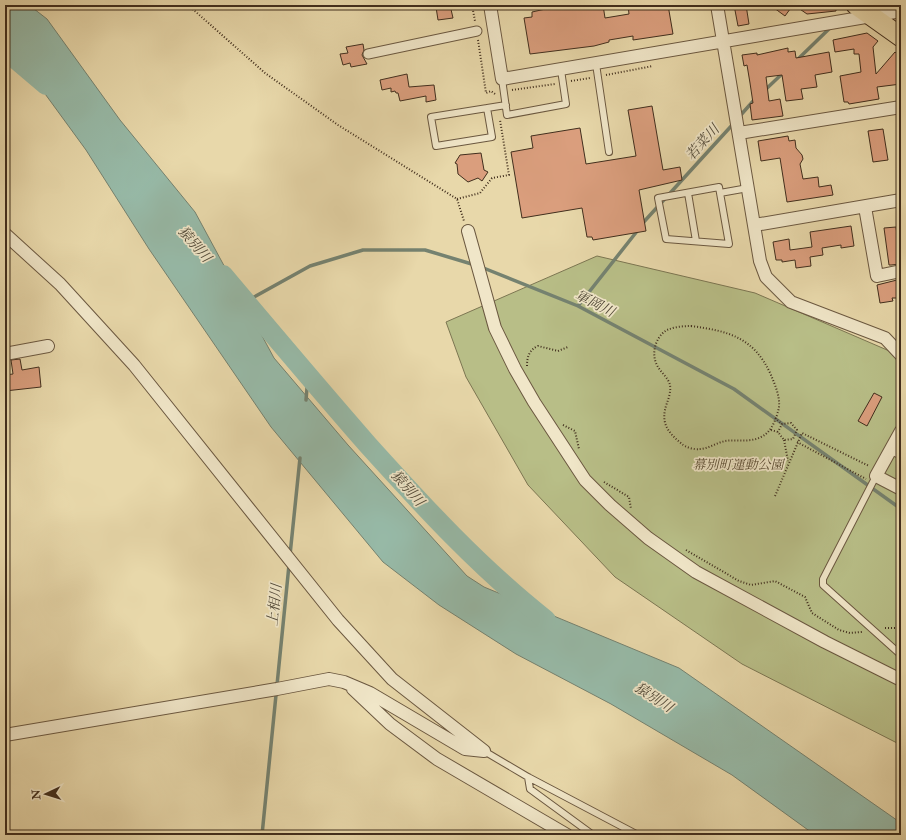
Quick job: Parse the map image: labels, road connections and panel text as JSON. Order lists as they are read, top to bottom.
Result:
{
  "water": [
    "若菜川",
    "猿別川",
    "軍岡川",
    "上相川"
  ],
  "parks": ["幕別町運動公園"],
  "north": "left"
}
